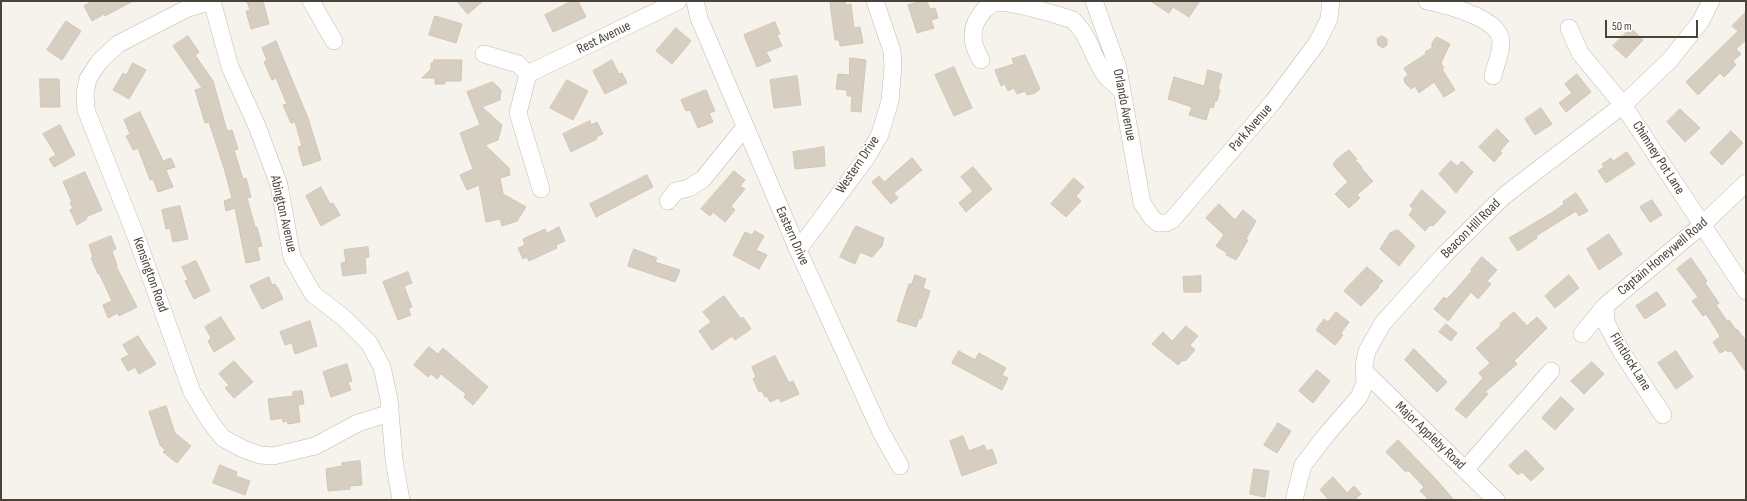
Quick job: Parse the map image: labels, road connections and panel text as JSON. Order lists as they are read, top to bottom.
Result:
{
  "streets": {
    "street": [
      "Rest Avenue",
      "Orlando Avenue",
      "Park Avenue",
      "Chimney Pot Lane",
      "Western Drive",
      "Abington Avenue",
      "Beacon Hill Road",
      "Eastern Drive",
      "Captain Honeywell Road",
      "Kensington Road",
      "Flintlock Lane",
      "Major Appleby Road"
    ]
  },
  "crossings": [
    ["Orlando Avenue", "Park Avenue"],
    ["Chimney Pot Lane", "Beacon Hill Road"],
    ["Chimney Pot Lane", "Captain Honeywell Road"],
    ["Western Drive", "Eastern Drive"],
    ["Abington Avenue", "Kensington Road"],
    ["Beacon Hill Road", "Major Appleby Road"],
    ["Captain Honeywell Road", "Flintlock Lane"]
  ],
  "scale_bar": "50 m"
}
